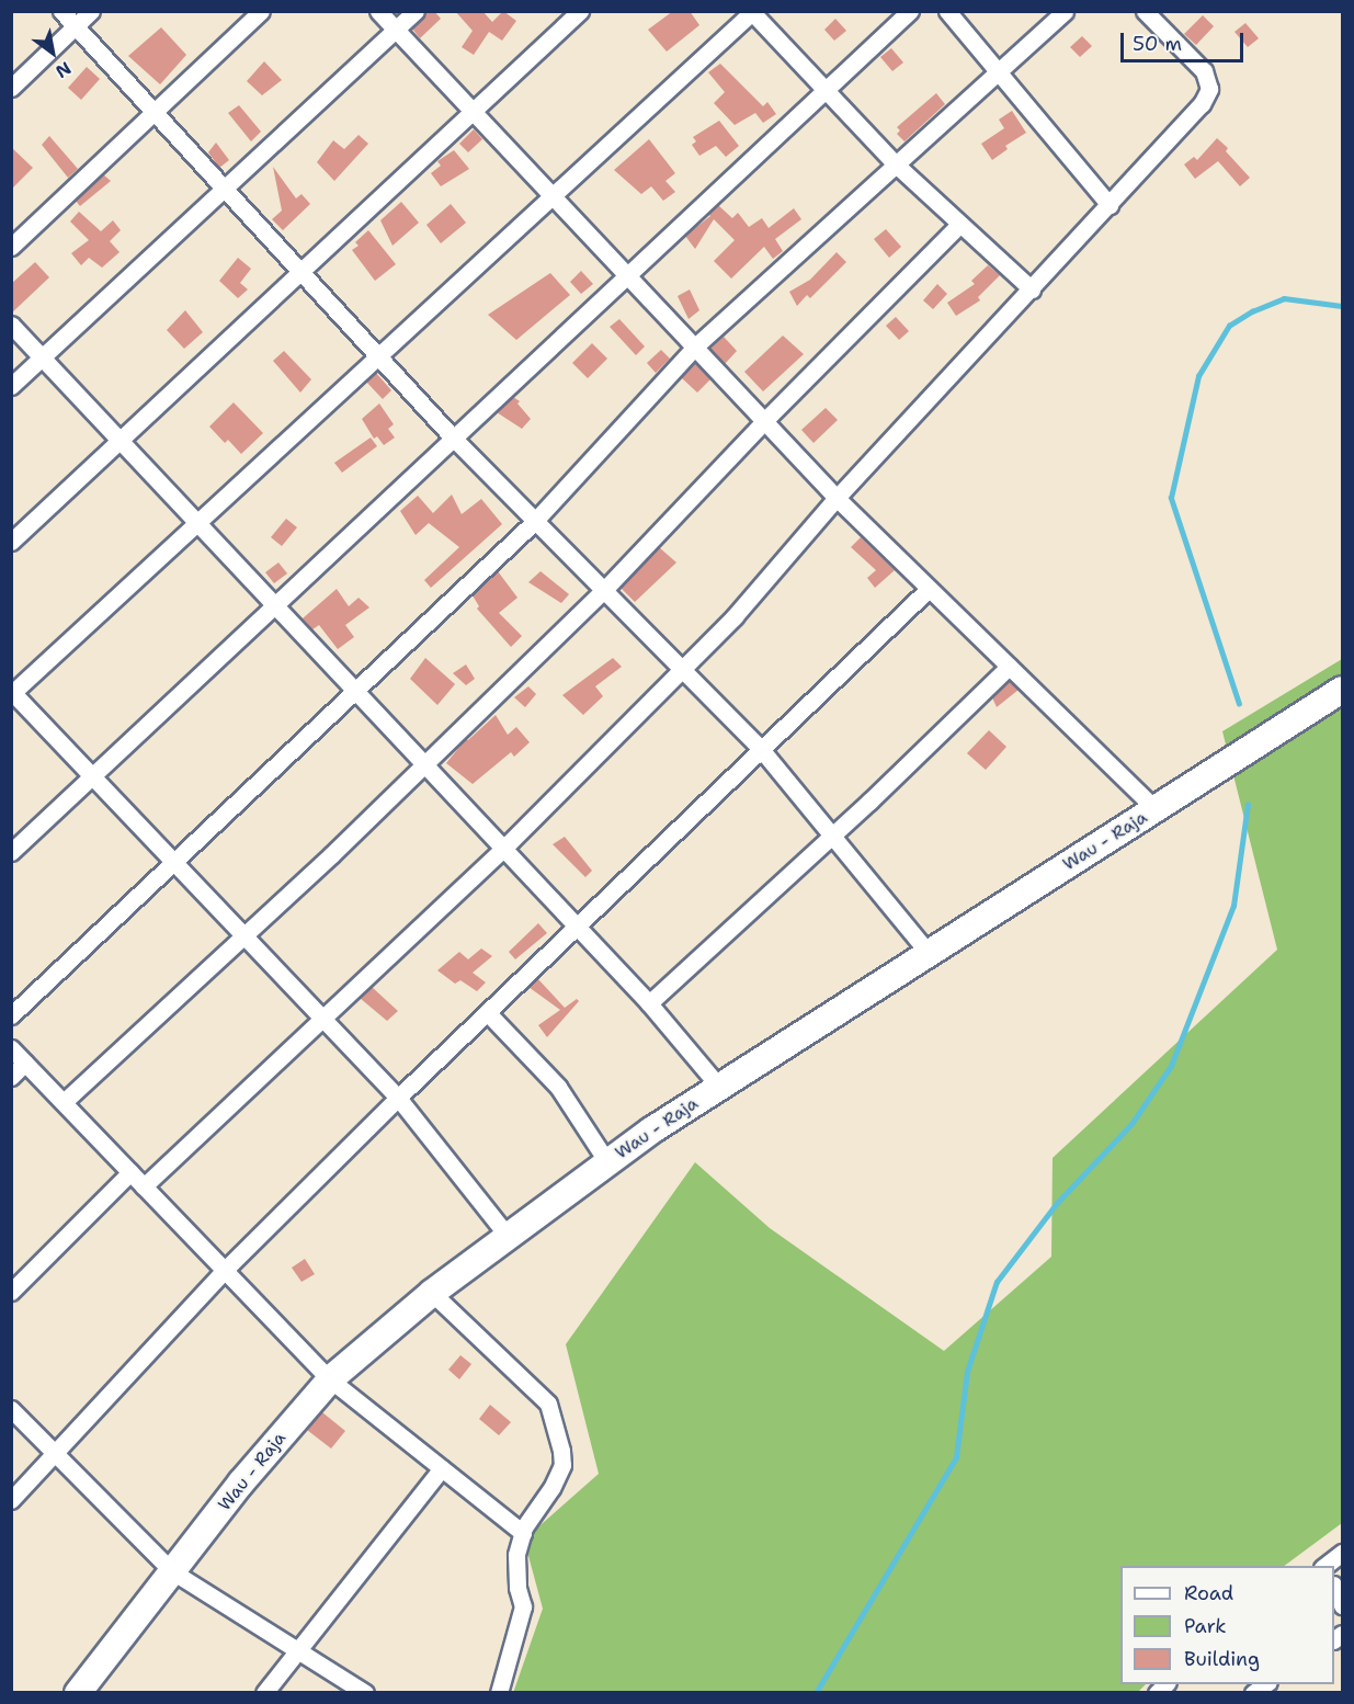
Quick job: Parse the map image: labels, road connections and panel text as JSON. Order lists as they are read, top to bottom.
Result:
{
  "streets": {
    "main road": ["Wau - Raja"]
  },
  "legend": ["Road", "Park", "Building"],
  "scale_bar": "50 m",
  "north": "bottom right"
}
